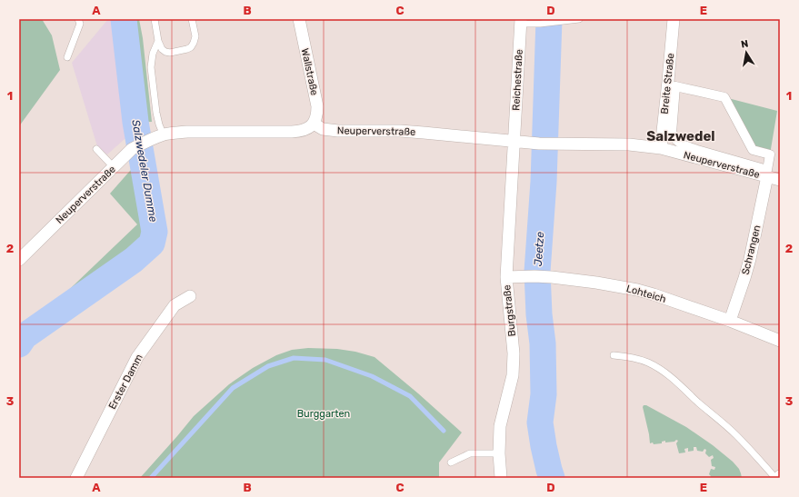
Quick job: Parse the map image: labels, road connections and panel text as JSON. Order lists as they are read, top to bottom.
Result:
{
  "streets": {
    "street": [
      "Wallstraße",
      "Reichestraße",
      "Breite Straße",
      "Neuperverstraße",
      "Schrangen",
      "Lohteich",
      "Burgstraße",
      "Erster Damm"
    ]
  },
  "crossings": [
    ["Wallstraße", "Neuperverstraße"],
    ["Reichestraße", "Neuperverstraße"],
    ["Reichestraße", "Burgstraße"],
    ["Breite Straße", "Neuperverstraße"],
    ["Neuperverstraße", "Schrangen"],
    ["Neuperverstraße", "Burgstraße"],
    ["Schrangen", "Lohteich"],
    ["Lohteich", "Burgstraße"]
  ],
  "districts": ["Salzwedel"],
  "water": ["Salzwedeler Dumme", "Jeetze"],
  "parks": ["Burggarten"],
  "north": "top",
  "grid": {
    "columns": [
      "A",
      "B",
      "C",
      "D",
      "E"
    ],
    "rows": ["1", "2", "3"]
  }
}
